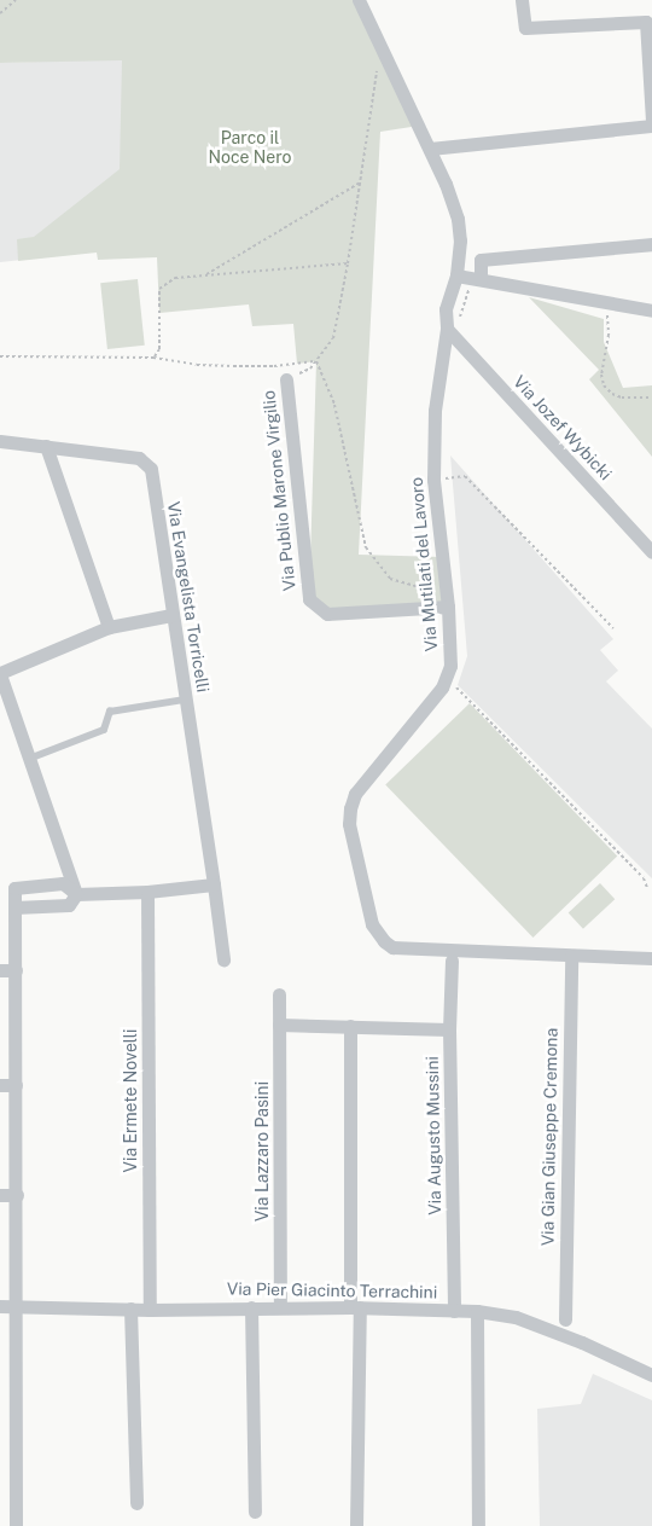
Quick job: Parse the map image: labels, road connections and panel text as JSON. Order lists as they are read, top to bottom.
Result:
{
  "streets": {
    "street": [
      "Via Jozef Wybicki",
      "Via Publio Marone Virgilio",
      "Via Mutilati del Lavoro",
      "Via Evangelista Torricelli",
      "Via Ermete Novelli",
      "Via Augusto Mussini",
      "Via Gian Giuseppe Cremona",
      "Via Lazzaro Pasini",
      "Via Pier Giacinto Terrachini"
    ]
  },
  "crossings": [
    ["Via Jozef Wybicki", "Via Mutilati del Lavoro"],
    ["Via Publio Marone Virgilio", "Via Mutilati del Lavoro"],
    ["Via Ermete Novelli", "Via Pier Giacinto Terrachini"],
    ["Via Augusto Mussini", "Via Pier Giacinto Terrachini"],
    ["Via Lazzaro Pasini", "Via Pier Giacinto Terrachini"]
  ],
  "parks": ["Parco il Noce Nero"]
}
